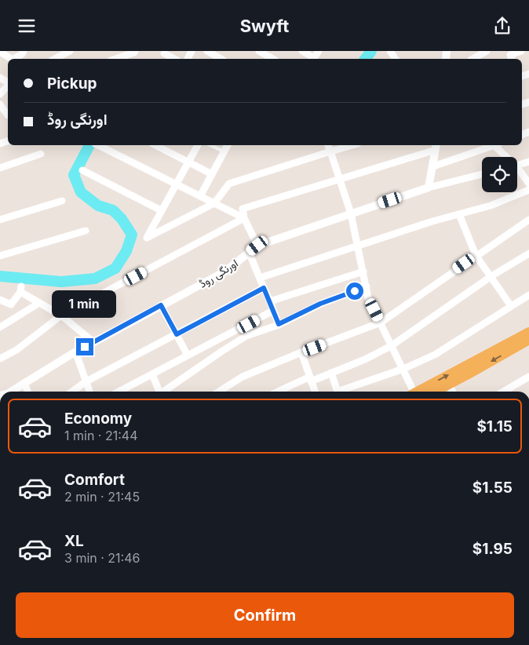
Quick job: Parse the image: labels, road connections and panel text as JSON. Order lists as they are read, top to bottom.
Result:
{
  "streets": {
    "street": ["اورنگی روڈ"]
  },
  "page": {
    "header": "Swyft",
    "banner": ["Pickup", "اورنگی روڈ"],
    "bubble": "1 min",
    "list": [
      {
        "name": "Economy",
        "note": "1 min · 21:44",
        "value": "$1.15"
      },
      {
        "name": "Comfort",
        "note": "2 min · 21:45",
        "value": "$1.55"
      },
      {
        "name": "XL",
        "note": "3 min · 21:46",
        "value": "$1.95"
      }
    ],
    "buttons": "Confirm"
  }
}
